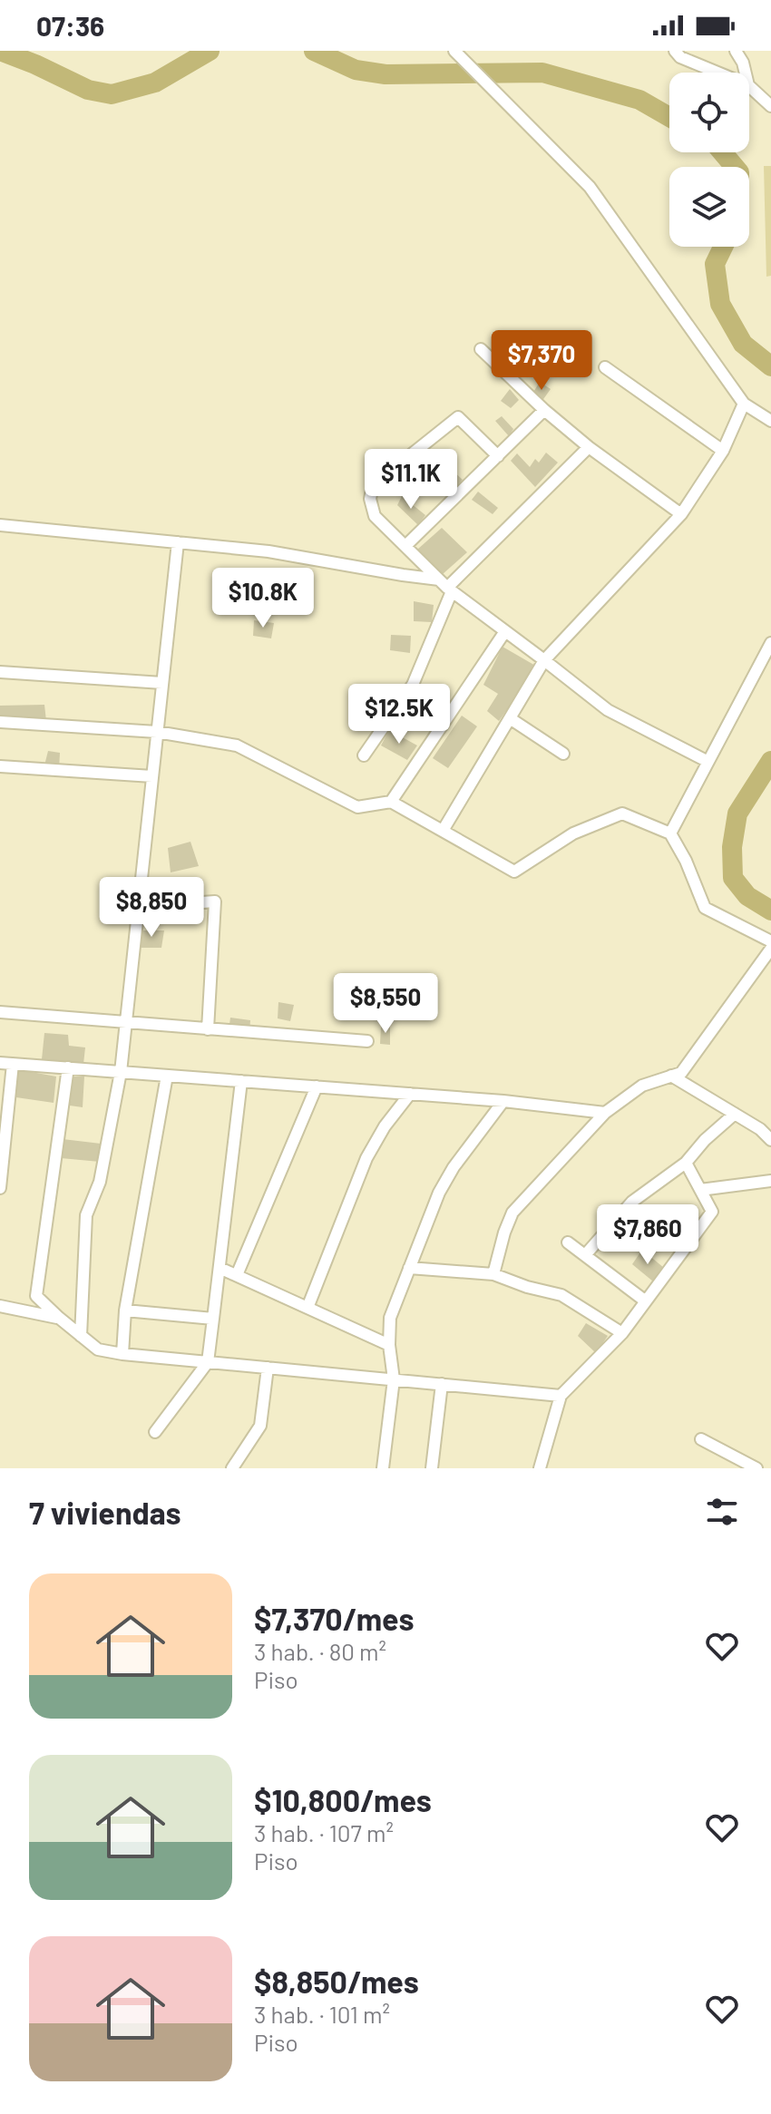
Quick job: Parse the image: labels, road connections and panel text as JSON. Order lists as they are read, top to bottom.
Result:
{
  "page": {
    "status": "07:36",
    "price": [
      "$7,370",
      "$11.1K",
      "$10.8K",
      "$12.5K",
      "$8,850",
      "$8,550",
      "$7,860"
    ],
    "heading": "7 viviendas",
    "list": [
      {
        "name": "$7,370/mes",
        "note": "3 hab. · 80 m² · Piso"
      },
      {
        "name": "$10,800/mes",
        "note": "3 hab. · 107 m² · Piso"
      },
      {
        "name": "$8,850/mes",
        "note": "3 hab. · 101 m² · Piso"
      }
    ]
  }
}
